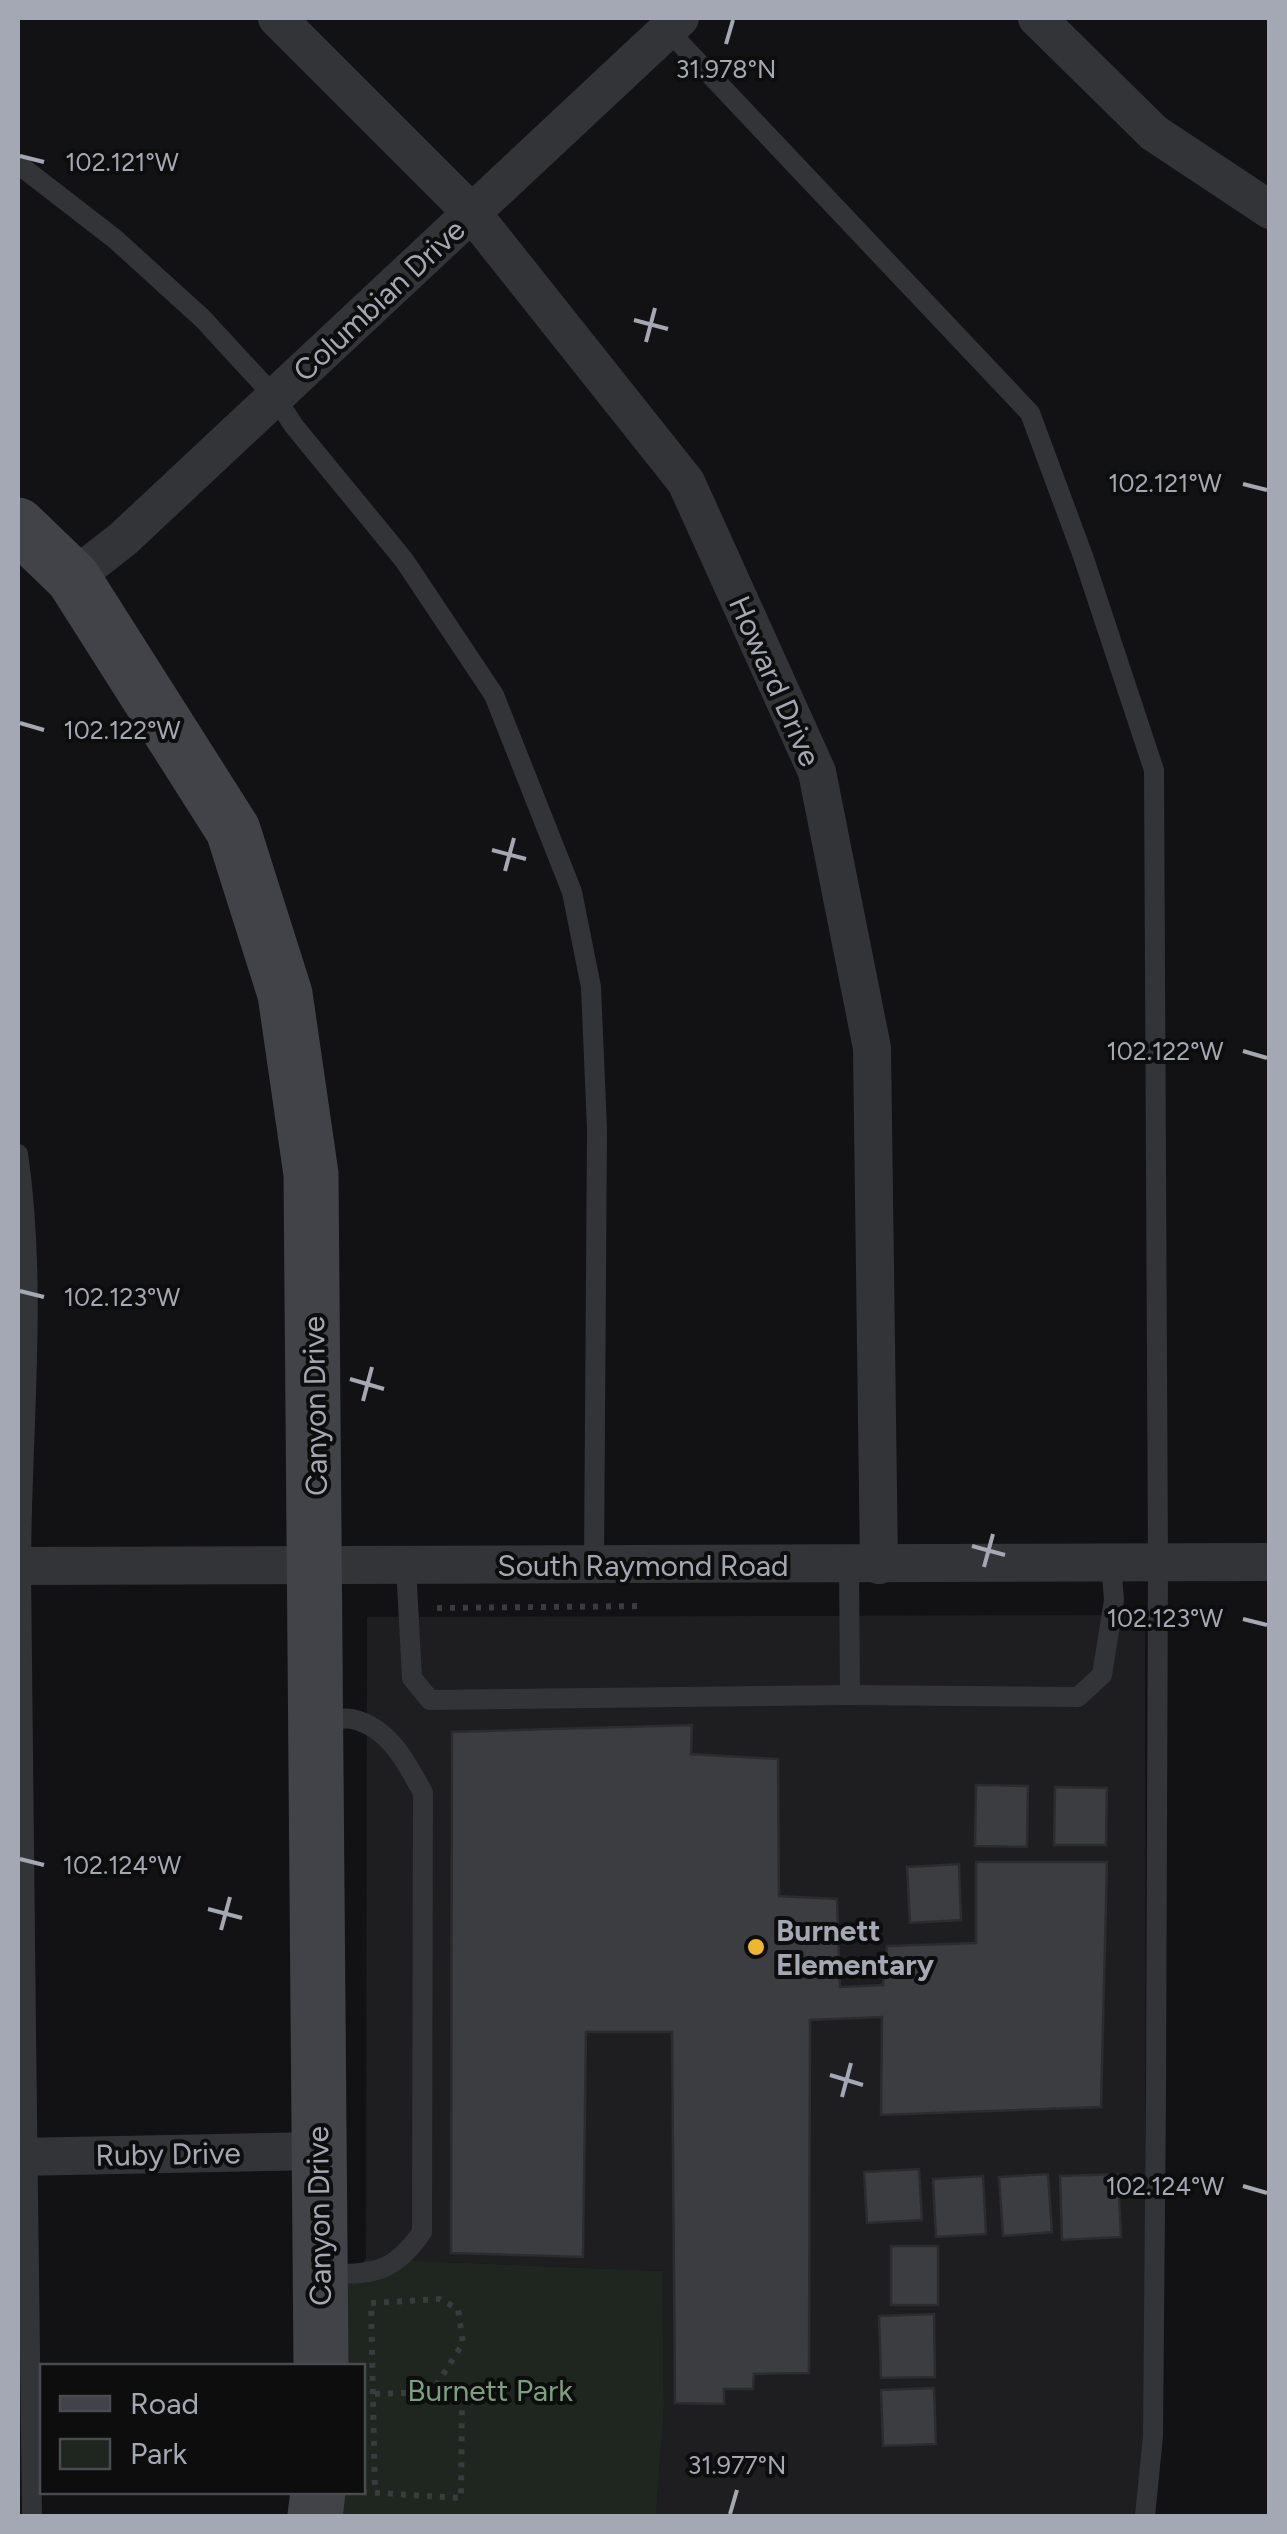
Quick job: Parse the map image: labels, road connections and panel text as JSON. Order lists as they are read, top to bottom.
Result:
{
  "streets": {
    "street": [
      "Columbian Drive",
      "Howard Drive",
      "Canyon Drive",
      "South Raymond Road",
      "Ruby Drive"
    ]
  },
  "crossings": [
    ["Columbian Drive", "Howard Drive"],
    ["Columbian Drive", "Canyon Drive"],
    ["Howard Drive", "South Raymond Road"],
    ["Canyon Drive", "South Raymond Road"],
    ["Canyon Drive", "Ruby Drive"]
  ],
  "parks": ["Burnett Park"],
  "places": ["Burnett Elementary"],
  "legend": ["Road", "Park"],
  "coordinates": [
    "31.978°N",
    "102.121°W",
    "102.122°W",
    "102.123°W",
    "102.124°W",
    "31.977°N"
  ]
}
